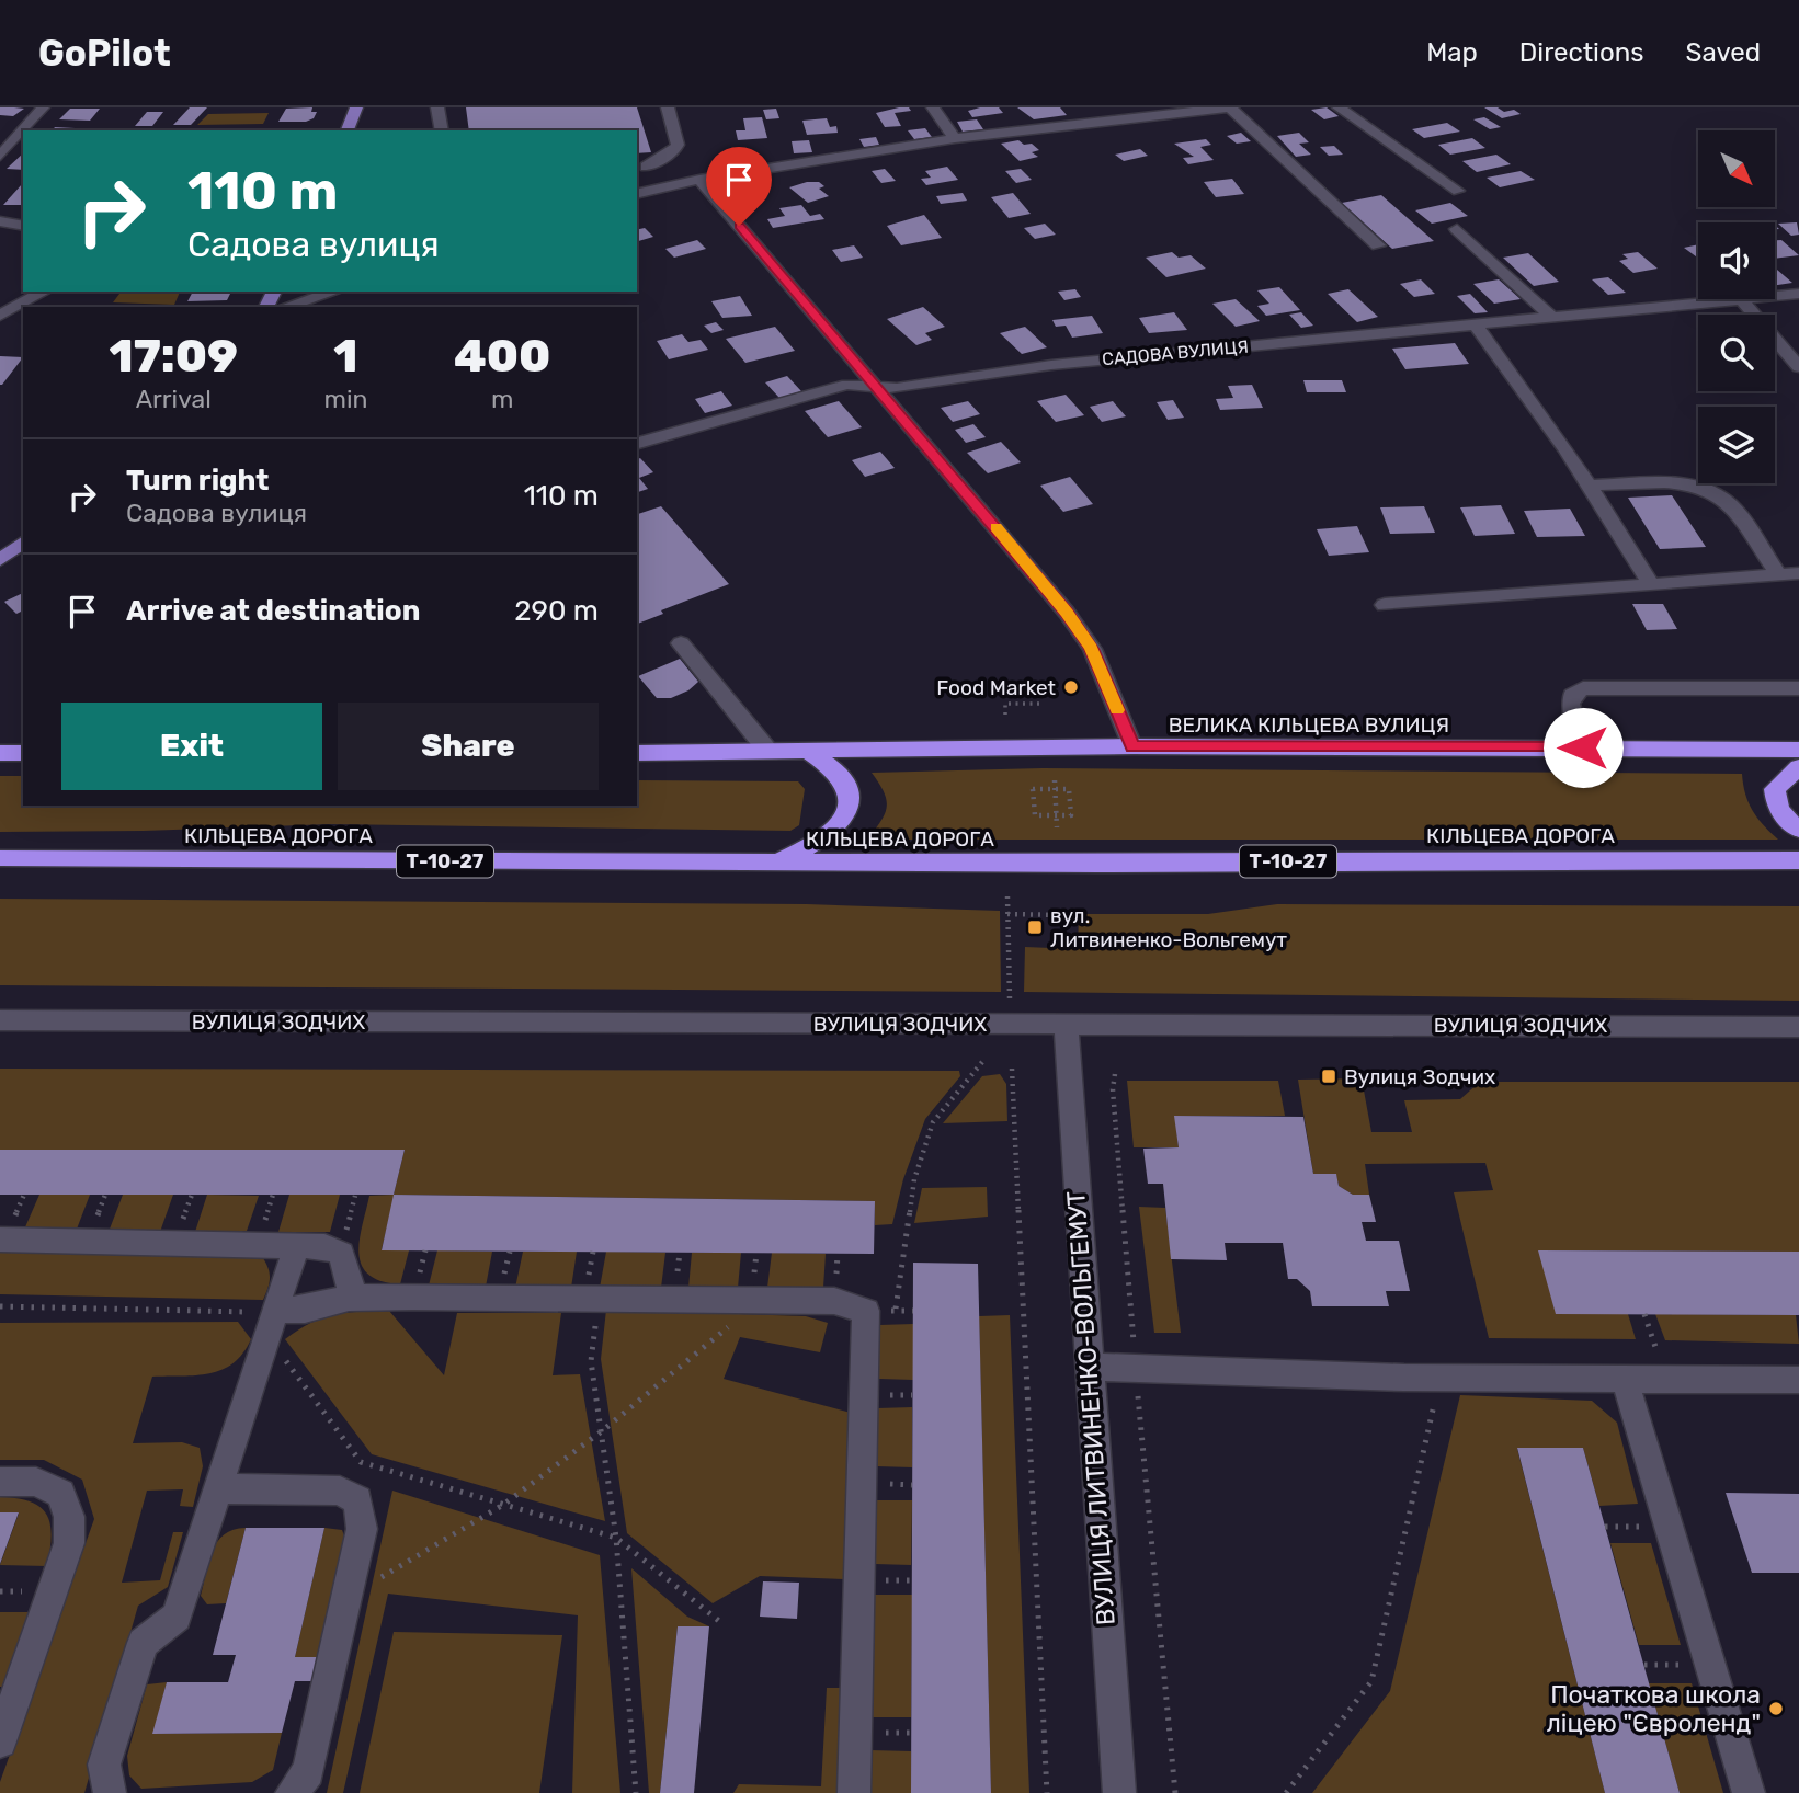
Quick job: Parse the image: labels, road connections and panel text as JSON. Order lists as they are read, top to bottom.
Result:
{
  "streets": {
    "highway": ["ВЕЛИКА КІЛЬЦЕВА ВУЛИЦЯ", "КІЛЬЦЕВА ДОРОГА", "Т-10-27"],
    "street": ["САДОВА ВУЛИЦЯ", "ВУЛИЦЯ ЗОДЧИХ", "ВУЛИЦЯ ЛИТВИНЕНКО-ВОЛЬГЕМУТ"]
  },
  "crossings": [
    ["ВУЛИЦЯ ЗОДЧИХ", "ВУЛИЦЯ ЛИТВИНЕНКО-ВОЛЬГЕМУТ"]
  ],
  "places": {
    "other": ["Food Market", "Початкова школа ліцею \"Євроленд\""],
    "transit": ["вул. Литвиненко-Вольгемут", "Вулиця Зодчих"]
  },
  "north": "bottom right",
  "page": {
    "header": "GoPilot",
    "nav": ["Map", "Directions", "Saved"],
    "turn": ["110 m", "Садова вулиця"],
    "eta": [
      "17:09",
      "Arrival",
      "1",
      "min",
      "400",
      "m"
    ],
    "list": [
      {
        "name": "Turn right",
        "note": "Садова вулиця",
        "value": "110 m"
      },
      {
        "name": "Arrive at destination",
        "value": "290 m"
      }
    ],
    "buttons": ["Exit", "Share"]
  }
}
